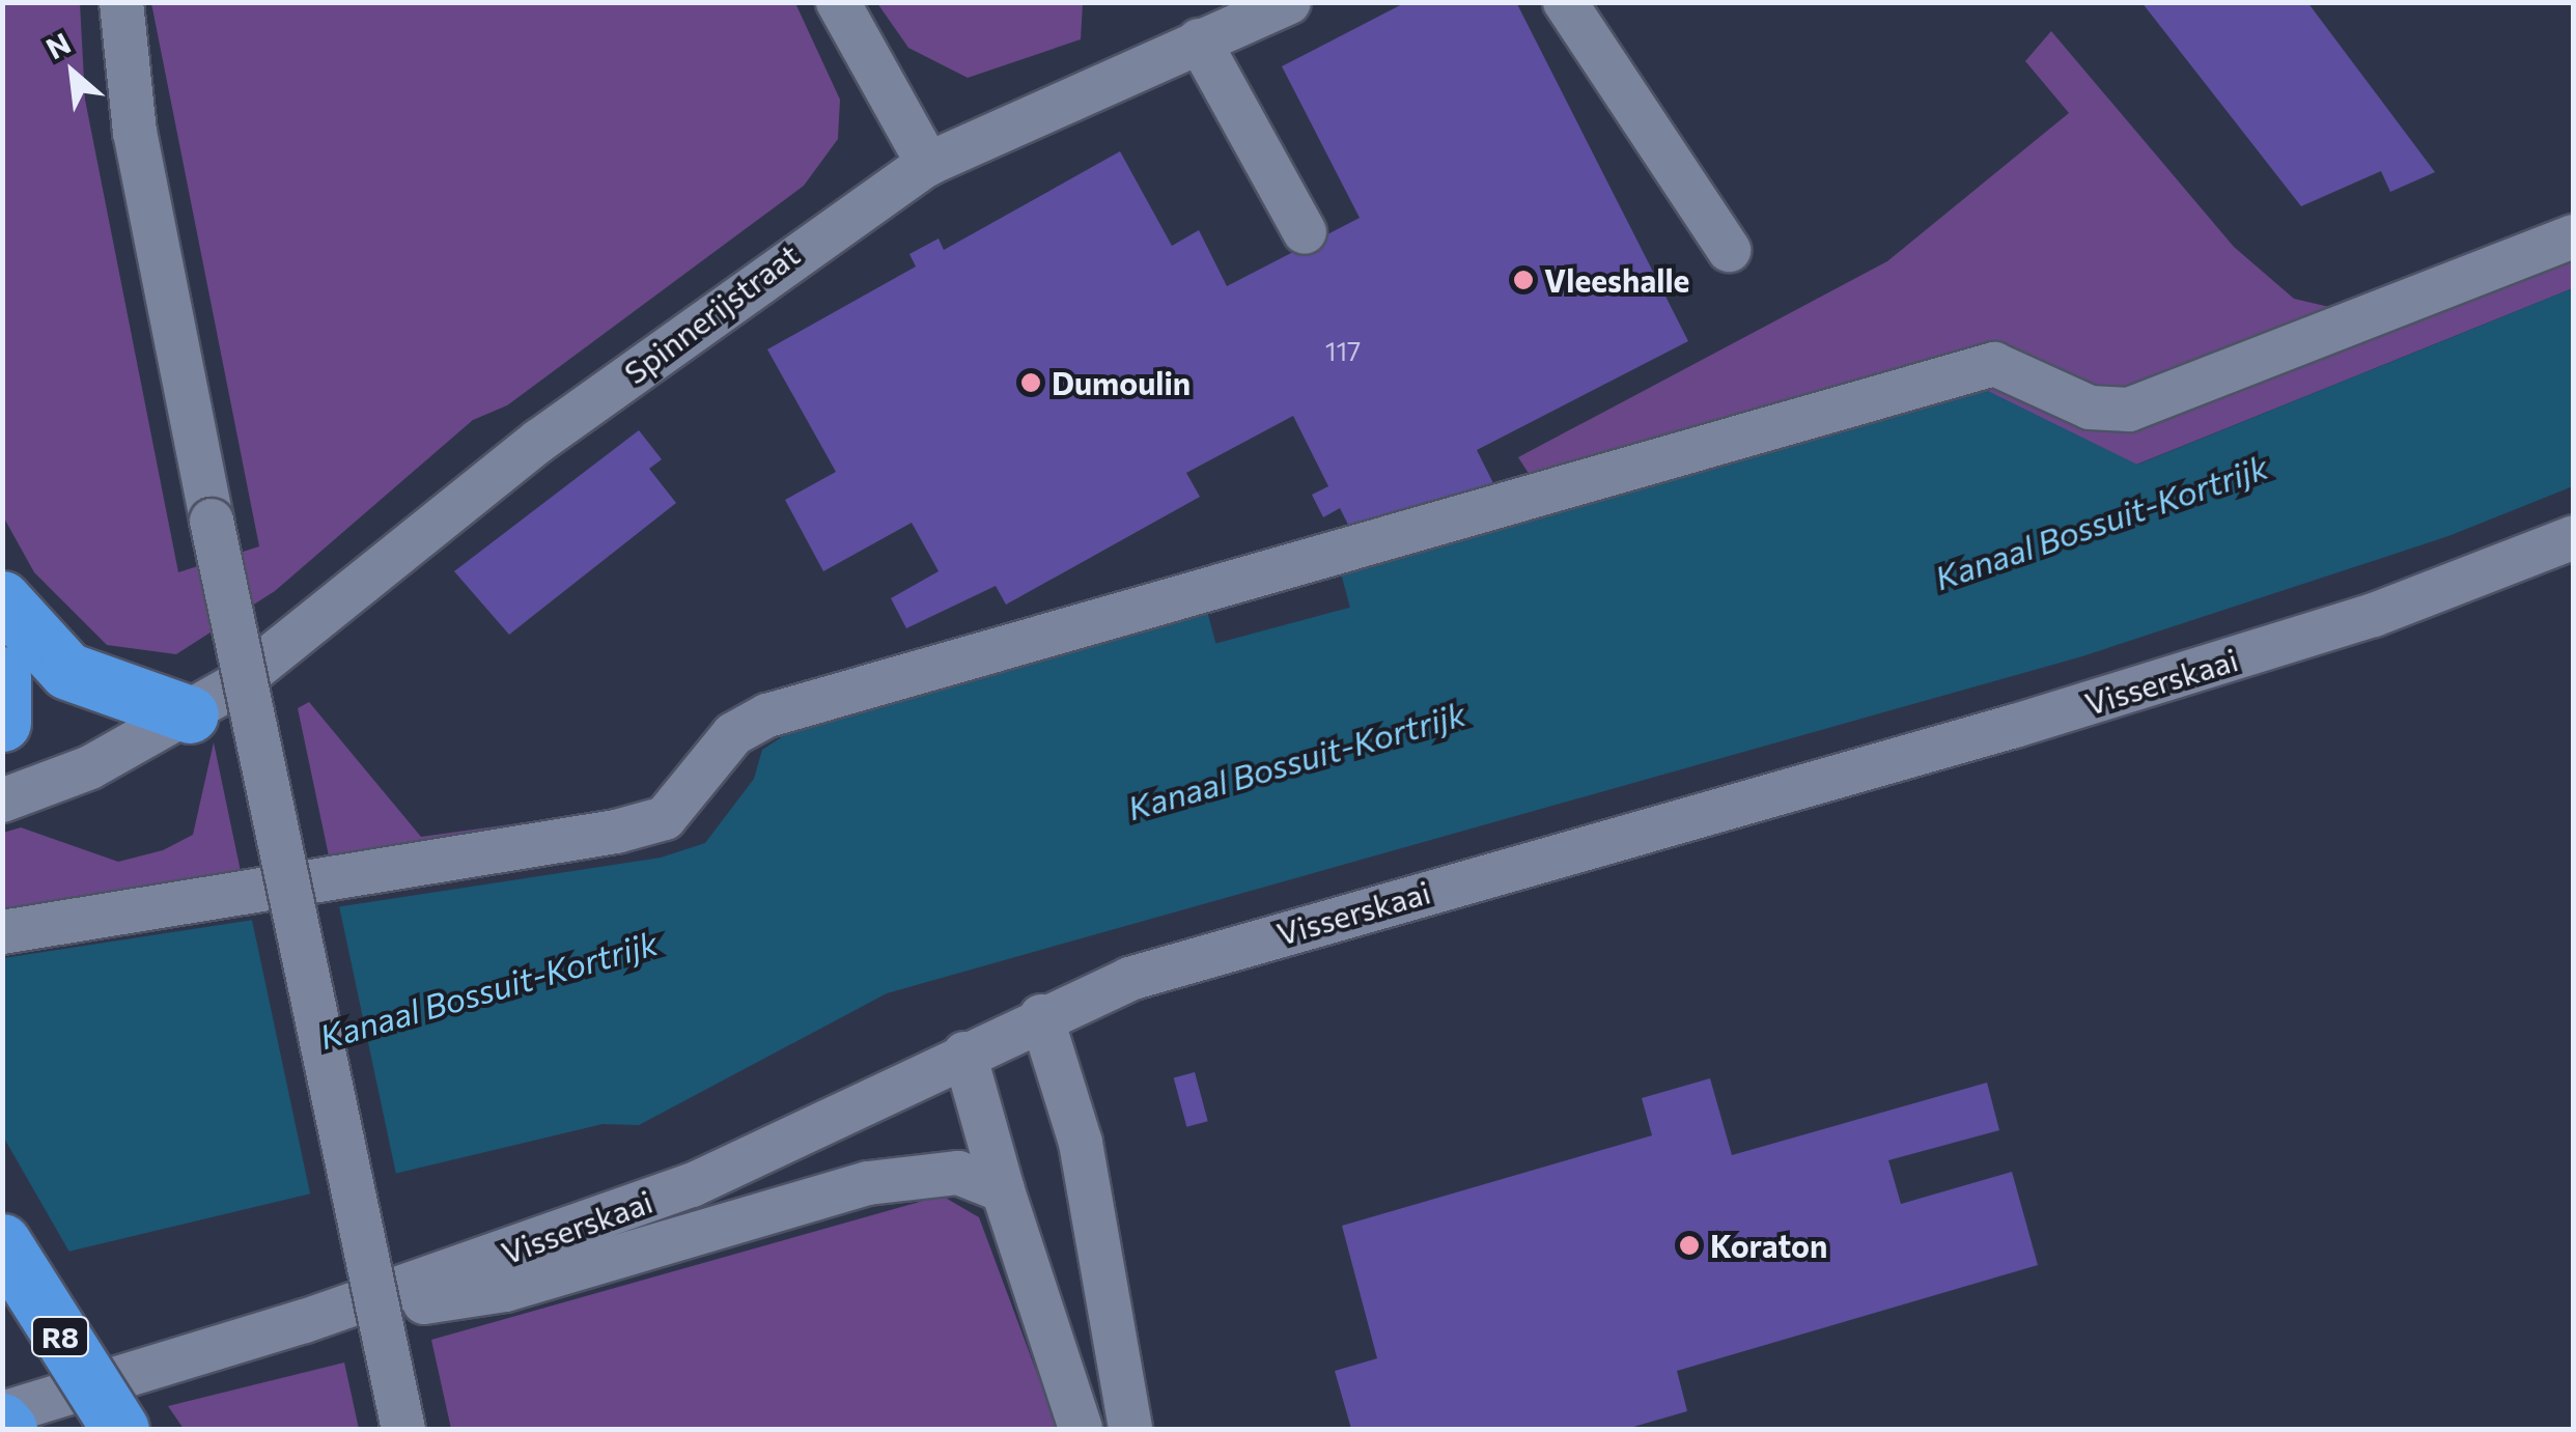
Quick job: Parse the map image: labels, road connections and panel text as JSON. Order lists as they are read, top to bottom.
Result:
{
  "streets": {
    "highway": ["R8"],
    "street": ["Spinnerijstraat", "Visserskaai"]
  },
  "water": ["Kanaal Bossuit-Kortrijk"],
  "places": ["Vleeshalle", "Dumoulin", "Koraton"],
  "house_numbers": ["117"],
  "north": "top left"
}
